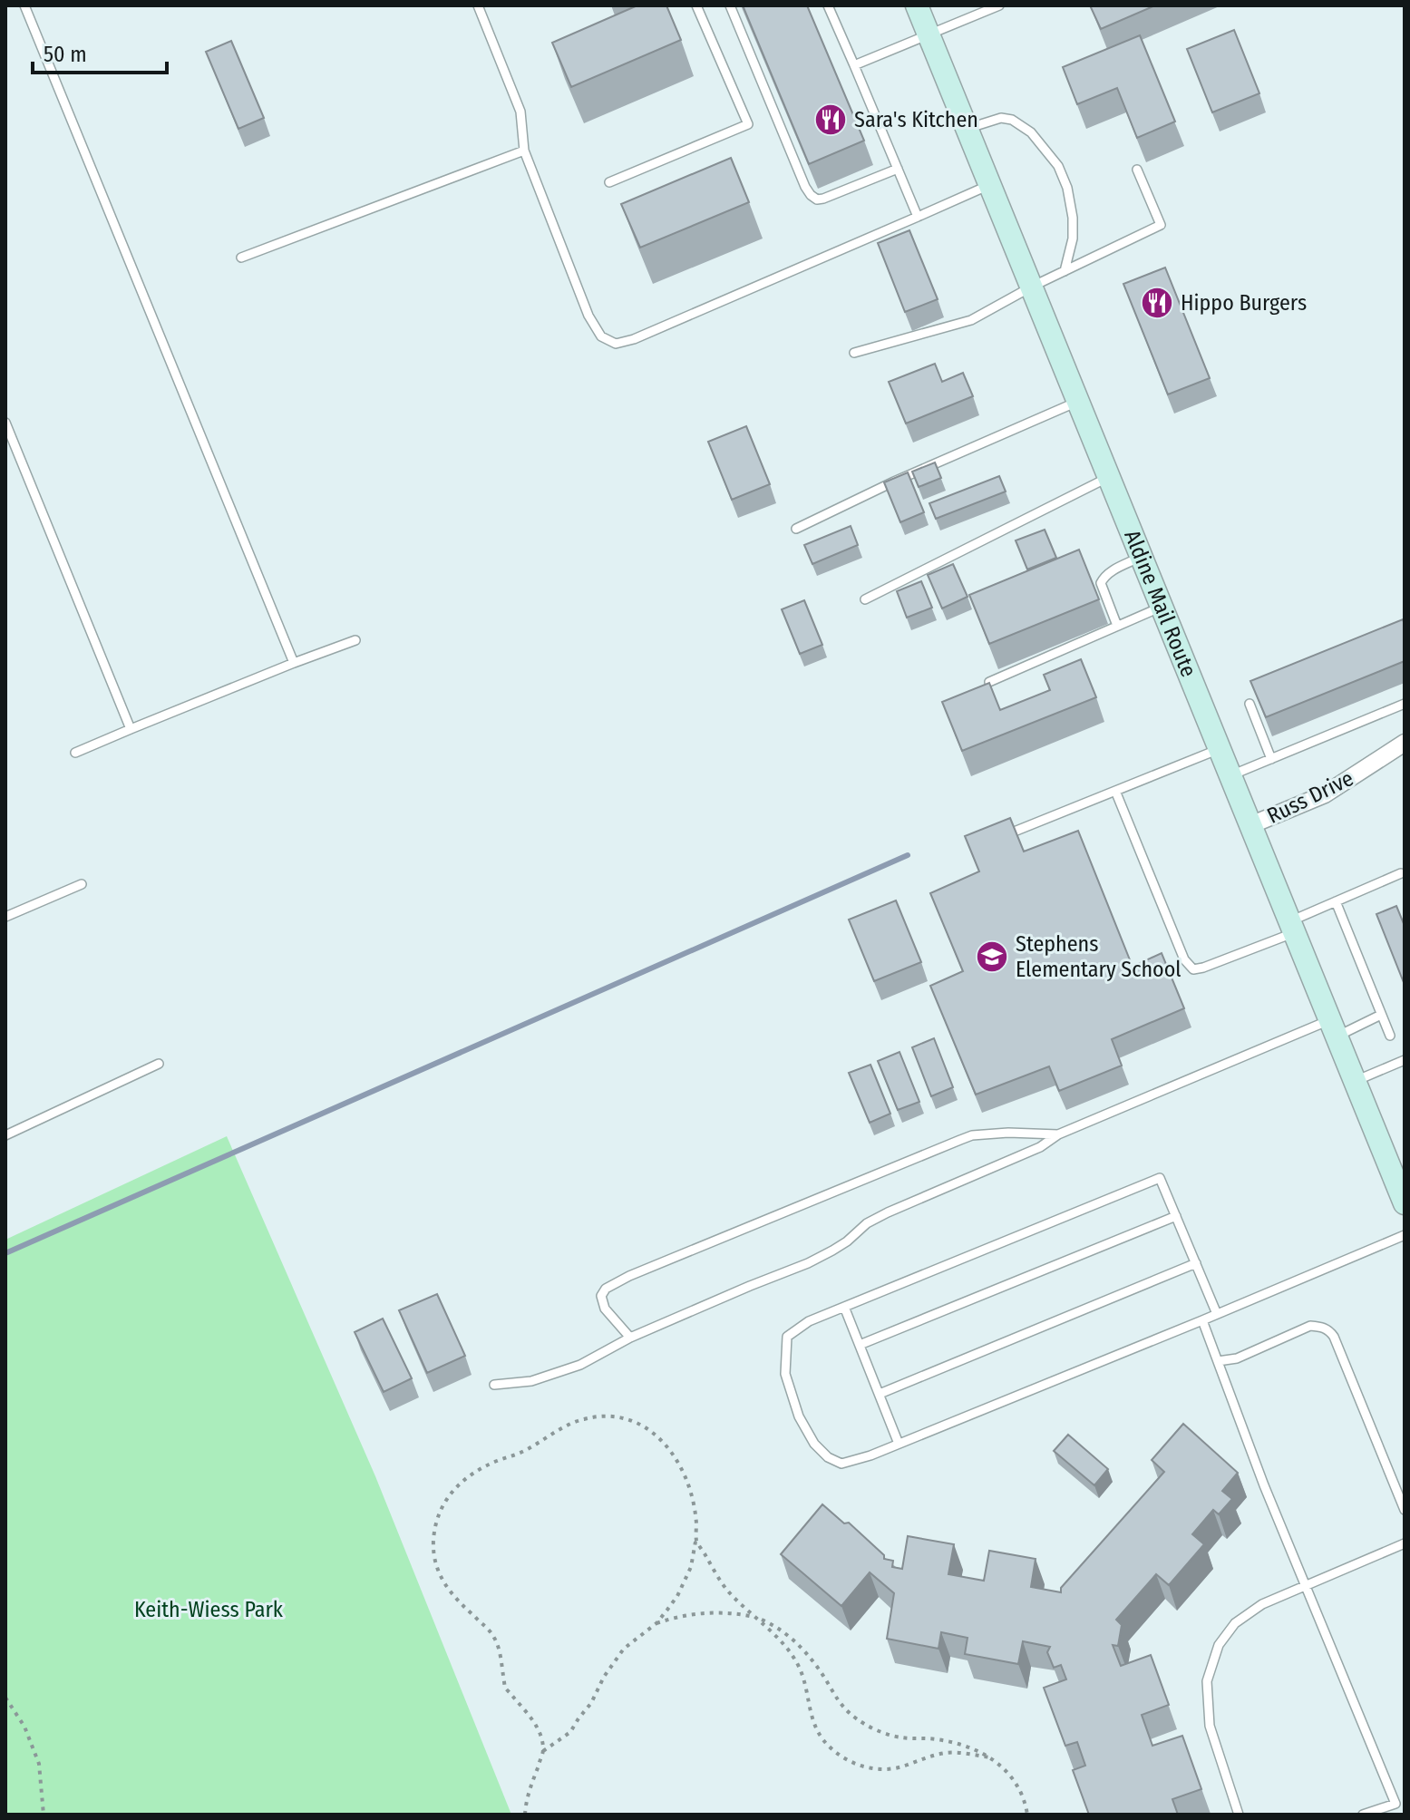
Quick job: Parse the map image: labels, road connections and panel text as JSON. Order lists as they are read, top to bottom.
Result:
{
  "streets": {
    "main road": ["Aldine Mail Route"],
    "street": ["Russ Drive"]
  },
  "crossings": [
    ["Aldine Mail Route", "Russ Drive"]
  ],
  "parks": ["Keith-Wiess Park"],
  "places": {
    "restaurant": ["Sara's Kitchen", "Hippo Burgers"],
    "school or university": ["Stephens Elementary School"]
  },
  "scale_bar": "50 m"
}
